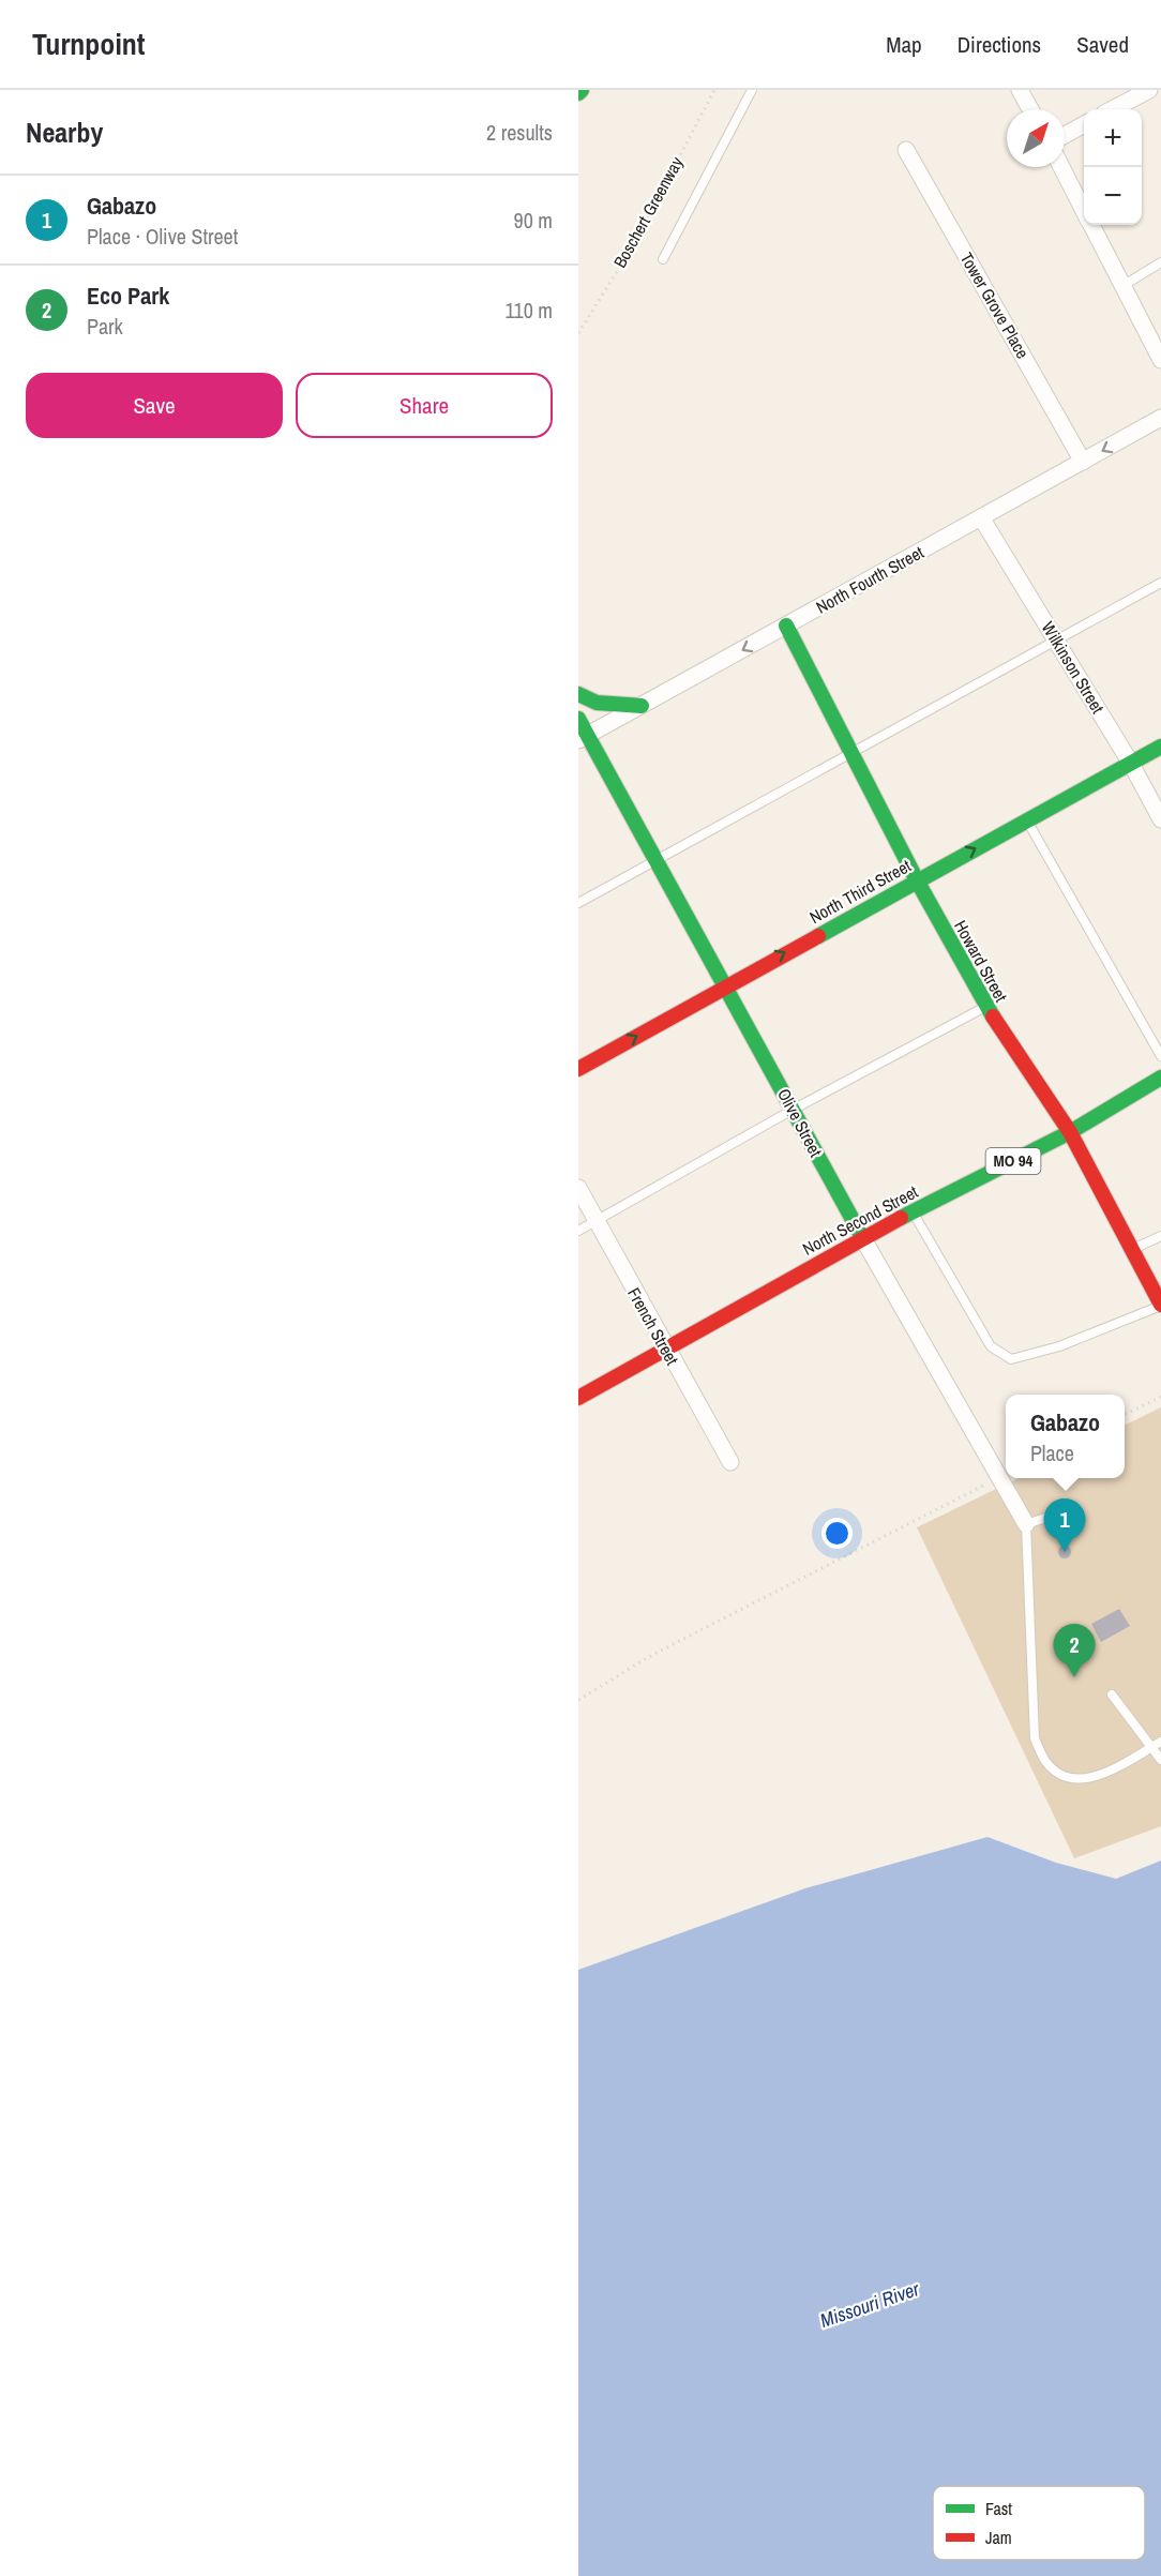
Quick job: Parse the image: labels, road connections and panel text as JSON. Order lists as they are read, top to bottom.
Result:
{
  "streets": {
    "street": [
      "Tower Grove Place",
      "North Fourth Street",
      "Wilkinson Street",
      "North Third Street",
      "Howard Street",
      "Olive Street",
      "MO 94",
      "North Second Street",
      "French Street"
    ],
    "path": ["Boschert Greenway"]
  },
  "crossings": [
    ["Tower Grove Place", "North Fourth Street"],
    ["North Fourth Street", "Wilkinson Street"],
    ["North Fourth Street", "Howard Street"],
    ["North Fourth Street", "Olive Street"],
    ["Wilkinson Street", "North Third Street"],
    ["North Third Street", "Howard Street"],
    ["North Third Street", "Olive Street"],
    ["Howard Street", "North Second Street"],
    ["Olive Street", "North Second Street"],
    ["North Second Street", "French Street"]
  ],
  "one_way": ["North Fourth Street", "North Third Street"],
  "water": ["Missouri River"],
  "legend": ["Fast", "Jam"],
  "north": "top right",
  "page": {
    "header": "Turnpoint",
    "nav": ["Map", "Directions", "Saved"],
    "heading": ["Nearby", "2 results"],
    "map_buttons": ["+", "−"],
    "list": [
      {
        "mark": "1",
        "name": "Gabazo",
        "note": "Place · Olive Street",
        "value": "90 m"
      },
      {
        "mark": "2",
        "name": "Eco Park",
        "note": "Park",
        "value": "110 m"
      }
    ],
    "buttons": ["Save", "Share"],
    "popup": ["Gabazo", "Place"],
    "pins": ["1", "2"]
  }
}
